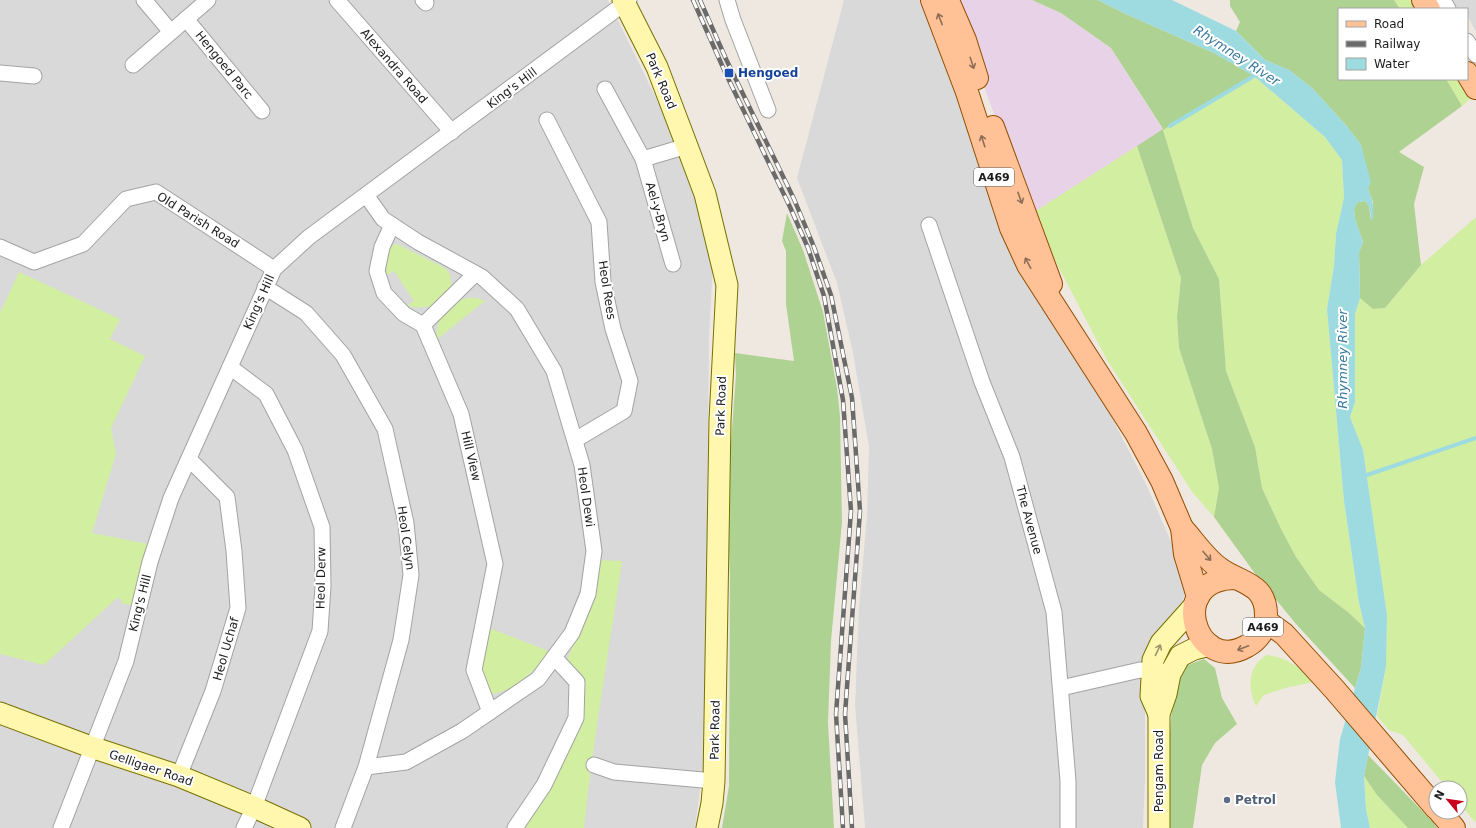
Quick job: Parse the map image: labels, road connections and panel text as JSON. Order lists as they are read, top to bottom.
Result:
{
  "streets": {
    "main road": ["A469"],
    "street": [
      "Hengoed Parc",
      "Alexandra Road",
      "Park Road",
      "King's Hill",
      "Ael-y-Bryn",
      "Old Parish Road",
      "Heol Rees",
      "Hill View",
      "Heol Dewi",
      "The Avenue",
      "Heol Celyn",
      "Heol Derw",
      "Heol Uchaf",
      "Gelligaer Road",
      "Pengam Road"
    ]
  },
  "crossings": [
    ["Alexandra Road", "King's Hill"],
    ["Park Road", "King's Hill"],
    ["King's Hill", "Old Parish Road"],
    ["King's Hill", "Heol Dewi"],
    ["King's Hill", "Heol Celyn"],
    ["King's Hill", "Heol Derw"],
    ["King's Hill", "Heol Uchaf"],
    ["King's Hill", "Gelligaer Road"],
    ["A469", "Pengam Road"],
    ["Heol Rees", "Heol Dewi"],
    ["Hill View", "Heol Dewi"],
    ["Heol Dewi", "Heol Celyn"],
    ["Heol Derw", "Gelligaer Road"],
    ["Heol Uchaf", "Gelligaer Road"]
  ],
  "water": ["Rhymney River"],
  "places": {
    "transit": ["Hengoed"],
    "other": ["Petrol"]
  },
  "legend": ["Road", "Railway", "Water"],
  "north": "top left"
}
